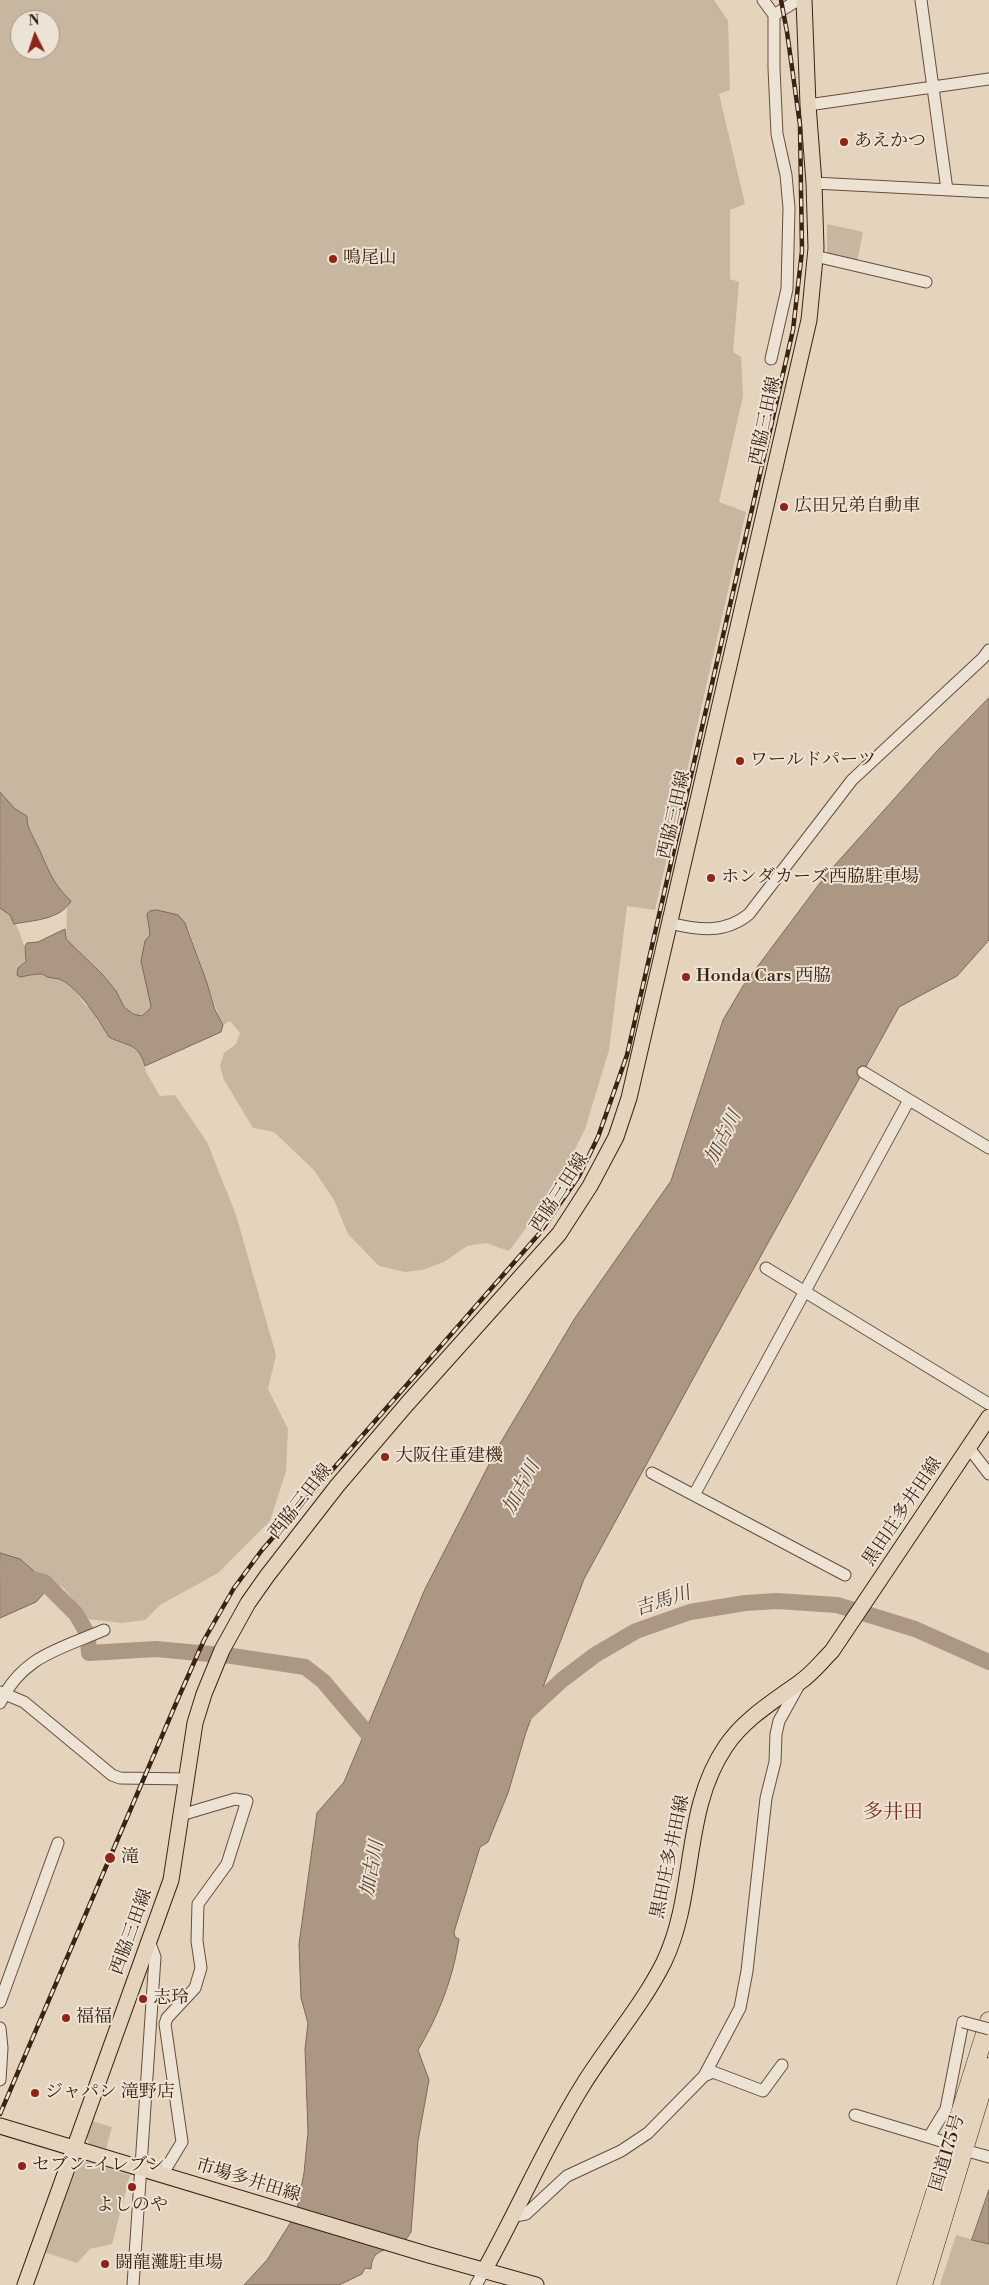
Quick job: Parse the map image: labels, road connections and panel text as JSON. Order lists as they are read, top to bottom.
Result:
{
  "streets": {
    "highway": ["国道175号"],
    "main road": ["西脇三田線", "黒田庄多井田線", "市場多井田線"]
  },
  "crossings": [
    ["西脇三田線", "市場多井田線"],
    ["黒田庄多井田線", "市場多井田線"]
  ],
  "districts": ["多井田"],
  "water": ["加古川", "吉馬川"],
  "places": [
    "あえかつ",
    "鳴尾山",
    "広田兄弟自動車",
    "ワールドパーツ",
    "ホンダカーズ西脇駐車場",
    "Honda Cars 西脇",
    "大阪住重建機",
    "滝",
    "志玲",
    "福福",
    "ジャパン 滝野店",
    "セブン-イレブン",
    "よしのや",
    "闘龍灘駐車場"
  ],
  "north": "top"
}
